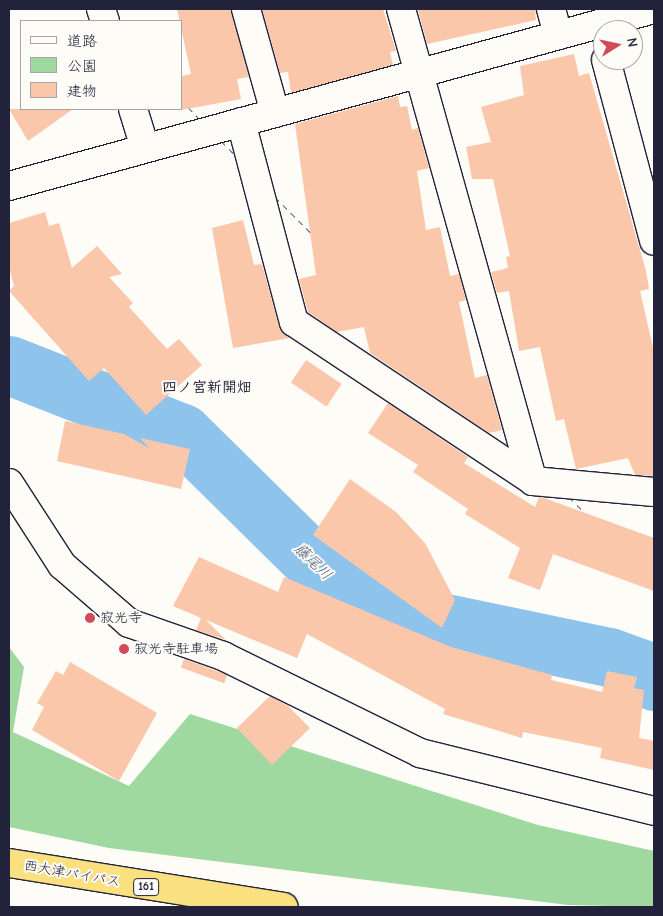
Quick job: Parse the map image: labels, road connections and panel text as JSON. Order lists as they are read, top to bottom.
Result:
{
  "streets": {
    "highway": ["西大津バイパス", "161"]
  },
  "districts": ["四ノ宮新開畑"],
  "water": ["藤尾川"],
  "places": ["寂光寺", "寂光寺駐車場"],
  "legend": ["道路", "公園", "建物"],
  "north": "right"
}
